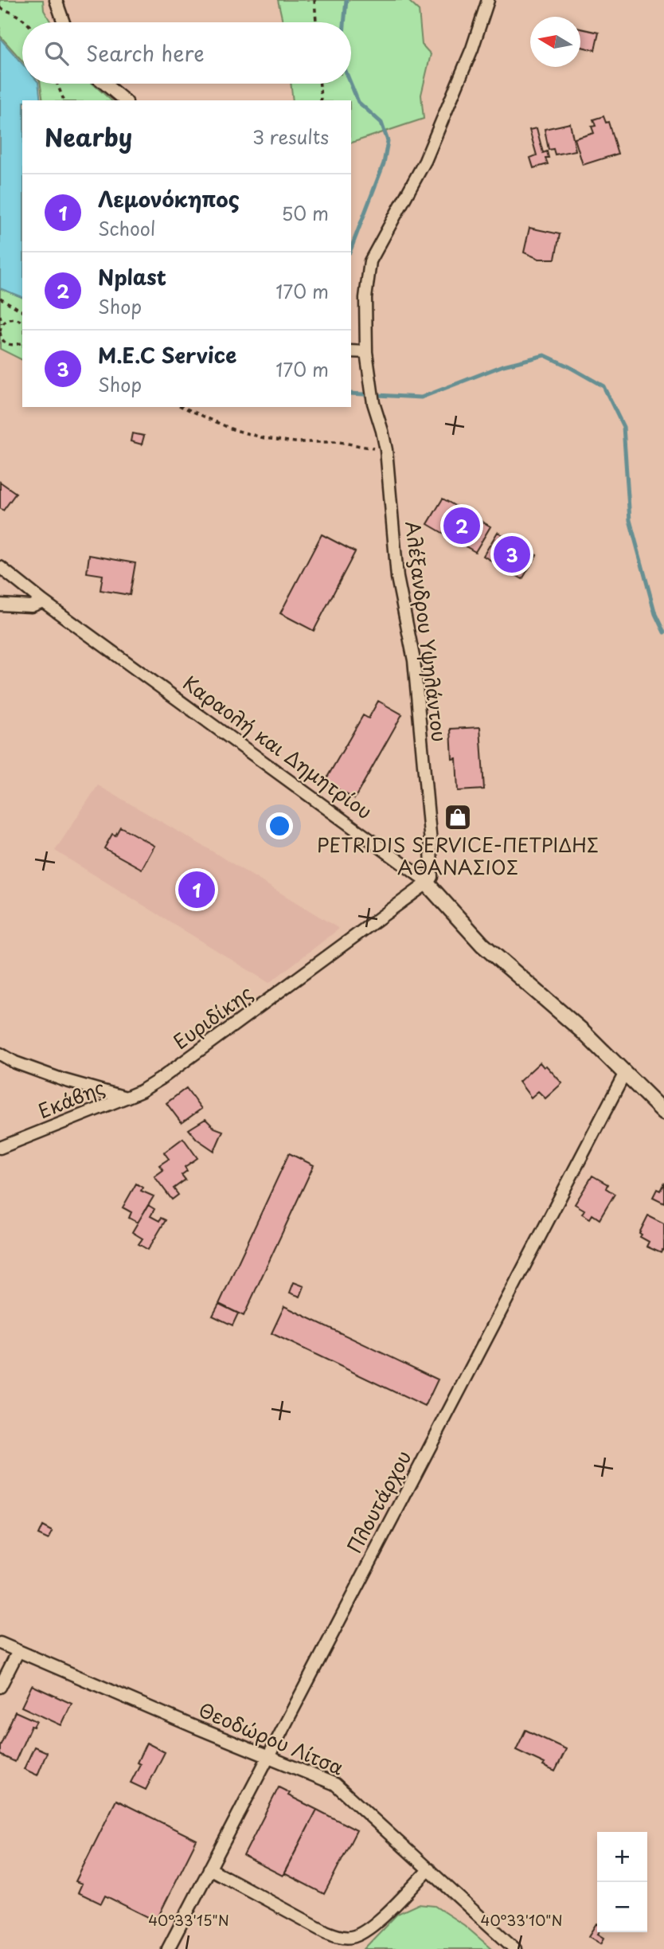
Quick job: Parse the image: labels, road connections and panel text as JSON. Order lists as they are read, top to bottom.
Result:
{
  "streets": {
    "street": [
      "Αλέξανδρου Υψηλάντου",
      "Καραολή και Δημητρίου",
      "Ευριδίκης",
      "Εκάβης",
      "Πλουτάρχου",
      "Θεοδώρου Λίτσα"
    ]
  },
  "crossings": [
    ["Αλέξανδρου Υψηλάντου", "Καραολή και Δημητρίου"],
    ["Αλέξανδρου Υψηλάντου", "Ευριδίκης"],
    ["Καραολή και Δημητρίου", "Ευριδίκης"],
    ["Καραολή και Δημητρίου", "Πλουτάρχου"],
    ["Ευριδίκης", "Εκάβης"],
    ["Πλουτάρχου", "Θεοδώρου Λίτσα"]
  ],
  "places": {
    "shop": ["PETRIDIS SERVICE-ΠΕΤΡΙΔΗΣ ΑΘΑΝΑΣΙΟΣ"]
  },
  "north": "left",
  "page": {
    "search": "Search here",
    "heading": ["Nearby", "3 results"],
    "list": [
      {
        "mark": "1",
        "name": "Λεμονόκηπος",
        "note": "School",
        "value": "50 m"
      },
      {
        "mark": "2",
        "name": "Nplast",
        "note": "Shop",
        "value": "170 m"
      },
      {
        "mark": "3",
        "name": "M.E.C Service",
        "note": "Shop",
        "value": "170 m"
      }
    ],
    "pins": ["2", "3", "1"],
    "map_buttons": ["+", "−"]
  },
  "coordinates": ["40°33'15\"N", "40°33'10\"N"]
}
